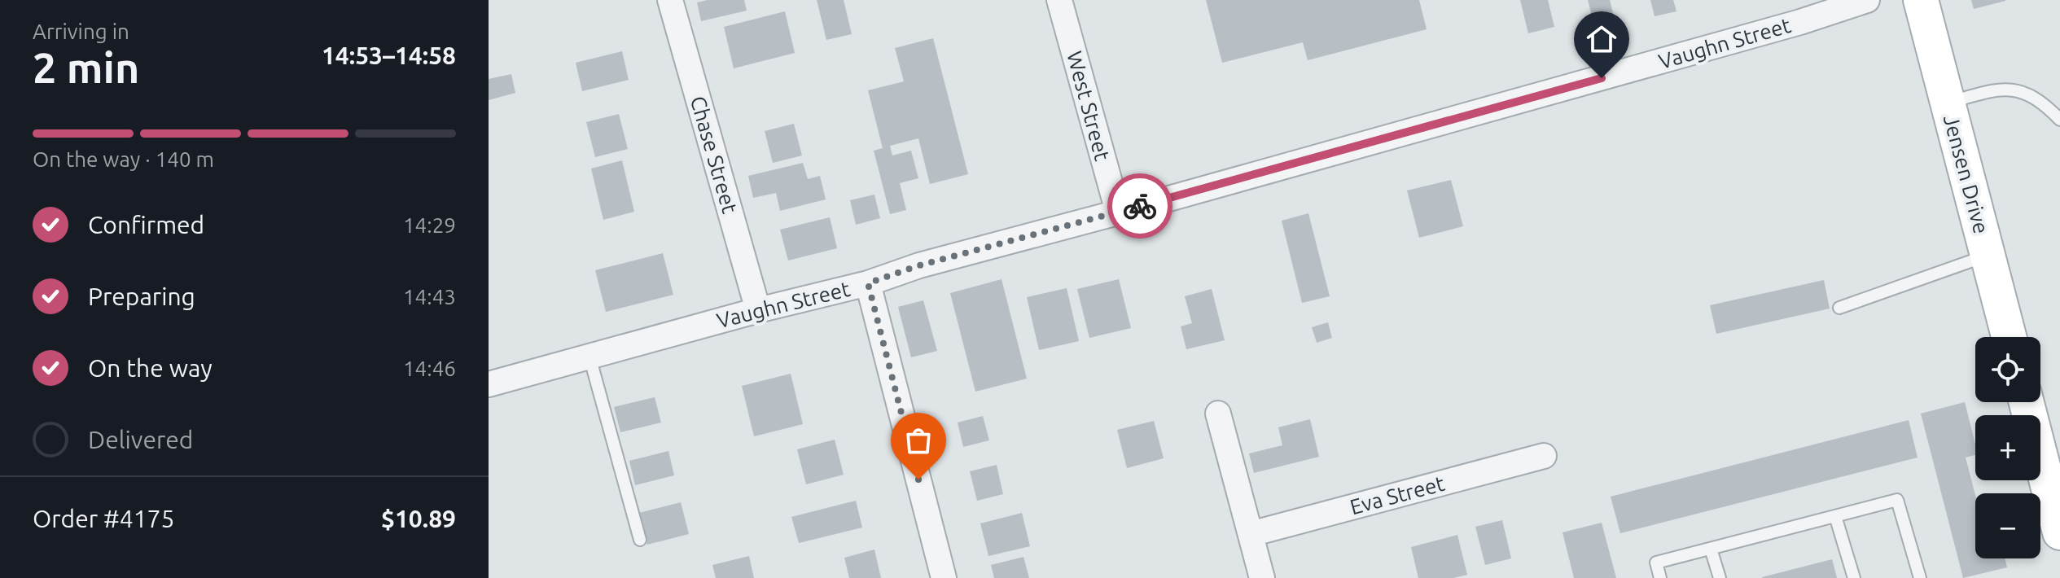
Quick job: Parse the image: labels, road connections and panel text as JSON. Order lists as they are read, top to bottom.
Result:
{
  "streets": {
    "main road": ["Jensen Drive"],
    "street": [
      "Vaughn Street",
      "West Street",
      "Chase Street",
      "Eva Street"
    ]
  },
  "crossings": [
    ["Vaughn Street", "West Street"],
    ["Vaughn Street", "Chase Street"]
  ],
  "page": {
    "heading": ["2 min", "Arriving in", "14:53–14:58"],
    "panel": ["Order #4175", "$10.89"],
    "bar": "On the way · 140 m",
    "list": [
      ["Confirmed", "14:29"],
      ["Preparing", "14:43"],
      ["On the way", "14:46"],
      "Delivered"
    ],
    "map_buttons": ["+", "−"]
  }
}
